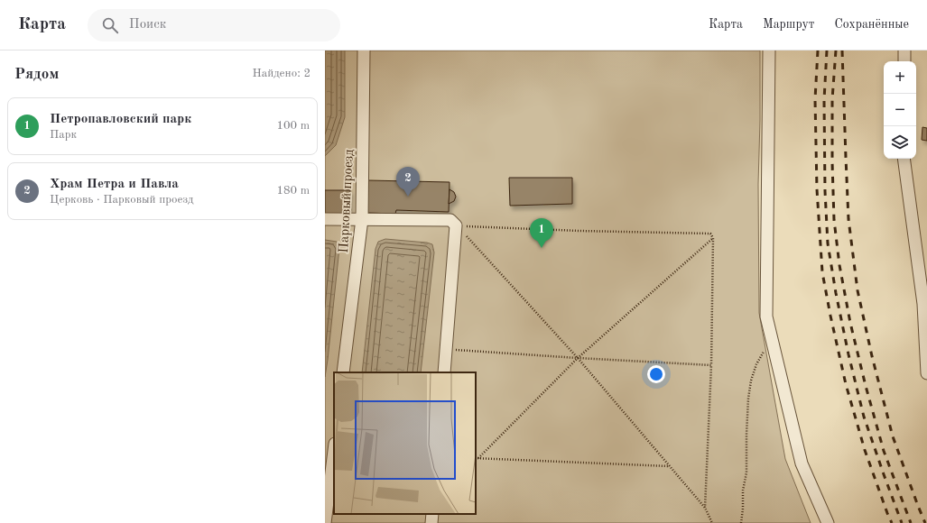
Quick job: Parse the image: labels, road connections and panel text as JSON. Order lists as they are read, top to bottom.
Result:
{
  "streets": {
    "street": ["Парковый проезд"]
  },
  "page": {
    "header": "Карта",
    "search": "Поиск",
    "nav": ["Карта", "Маршрут", "Сохранённые"],
    "heading": ["Рядом", "Найдено: 2"],
    "map_buttons": ["+", "−"],
    "list": [
      {
        "mark": "1",
        "name": "Петропавловский парк",
        "note": "Парк",
        "value": "100 m"
      },
      {
        "mark": "2",
        "name": "Храм Петра и Павла",
        "note": "Церковь · Парковый проезд",
        "value": "180 m"
      }
    ],
    "pins": ["2", "1"]
  }
}
